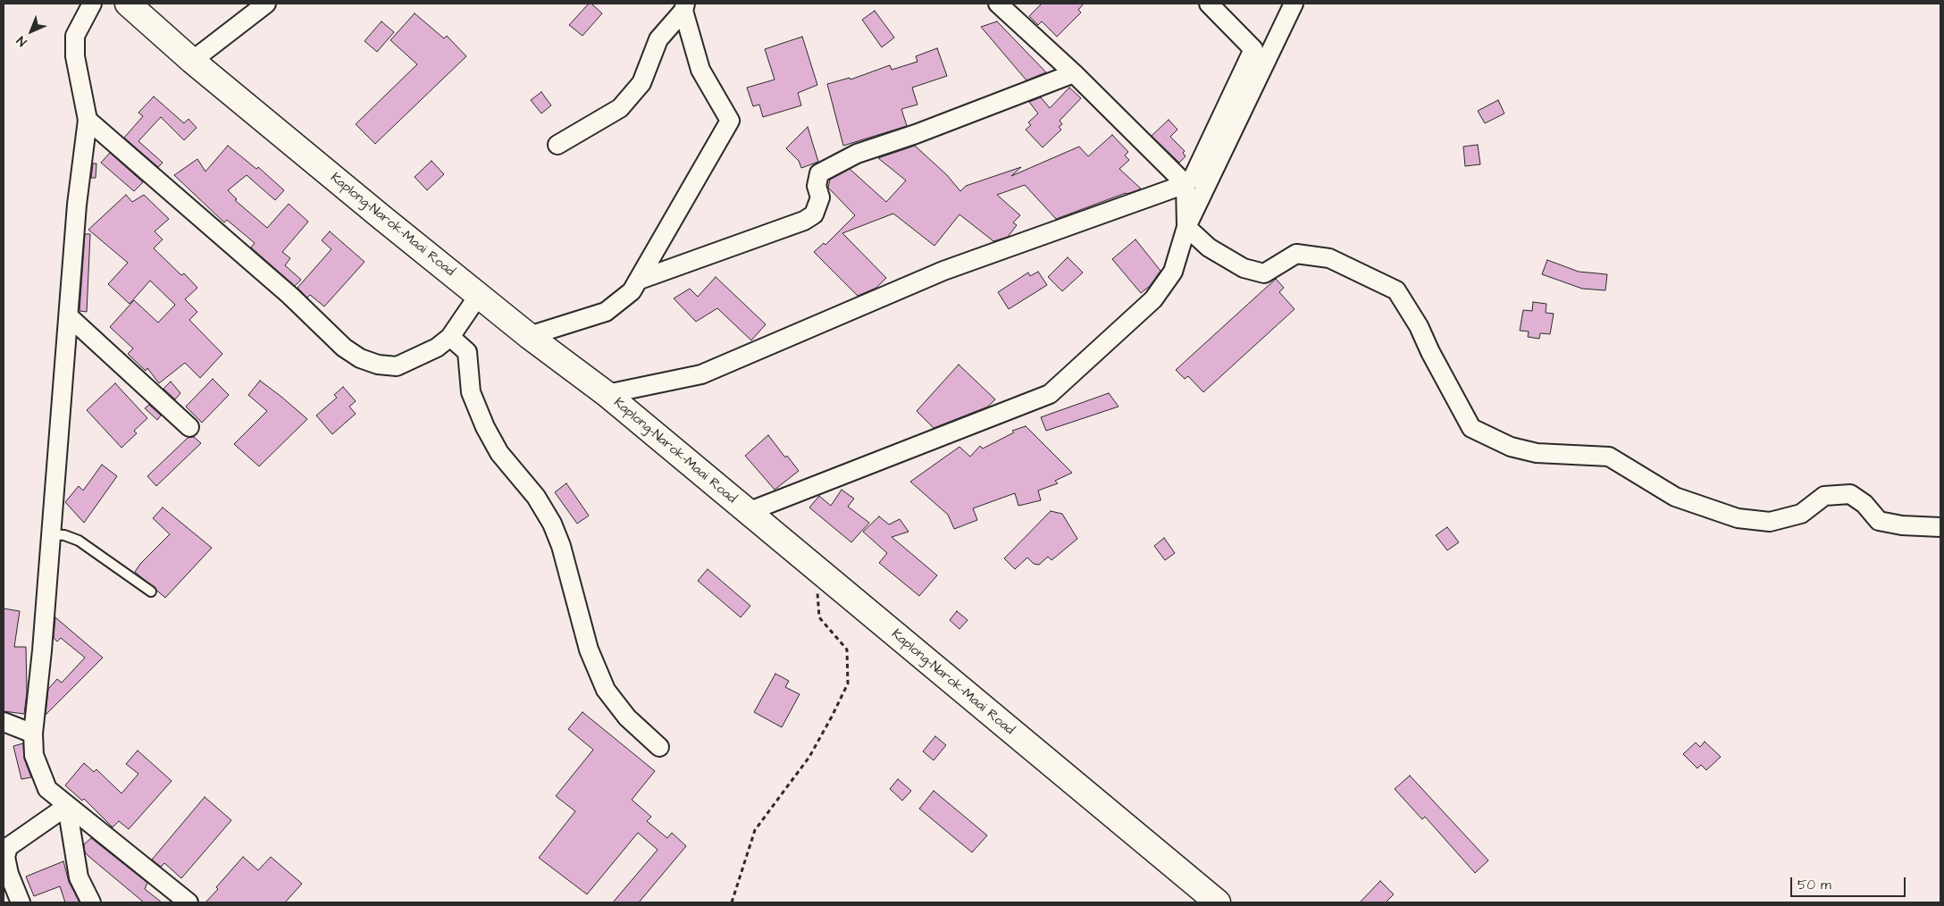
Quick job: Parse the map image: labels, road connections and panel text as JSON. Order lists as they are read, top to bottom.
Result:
{
  "streets": {
    "highway": ["Kaplong-Narok-Maai Road"]
  },
  "scale_bar": "50 m",
  "north": "bottom left"
}
